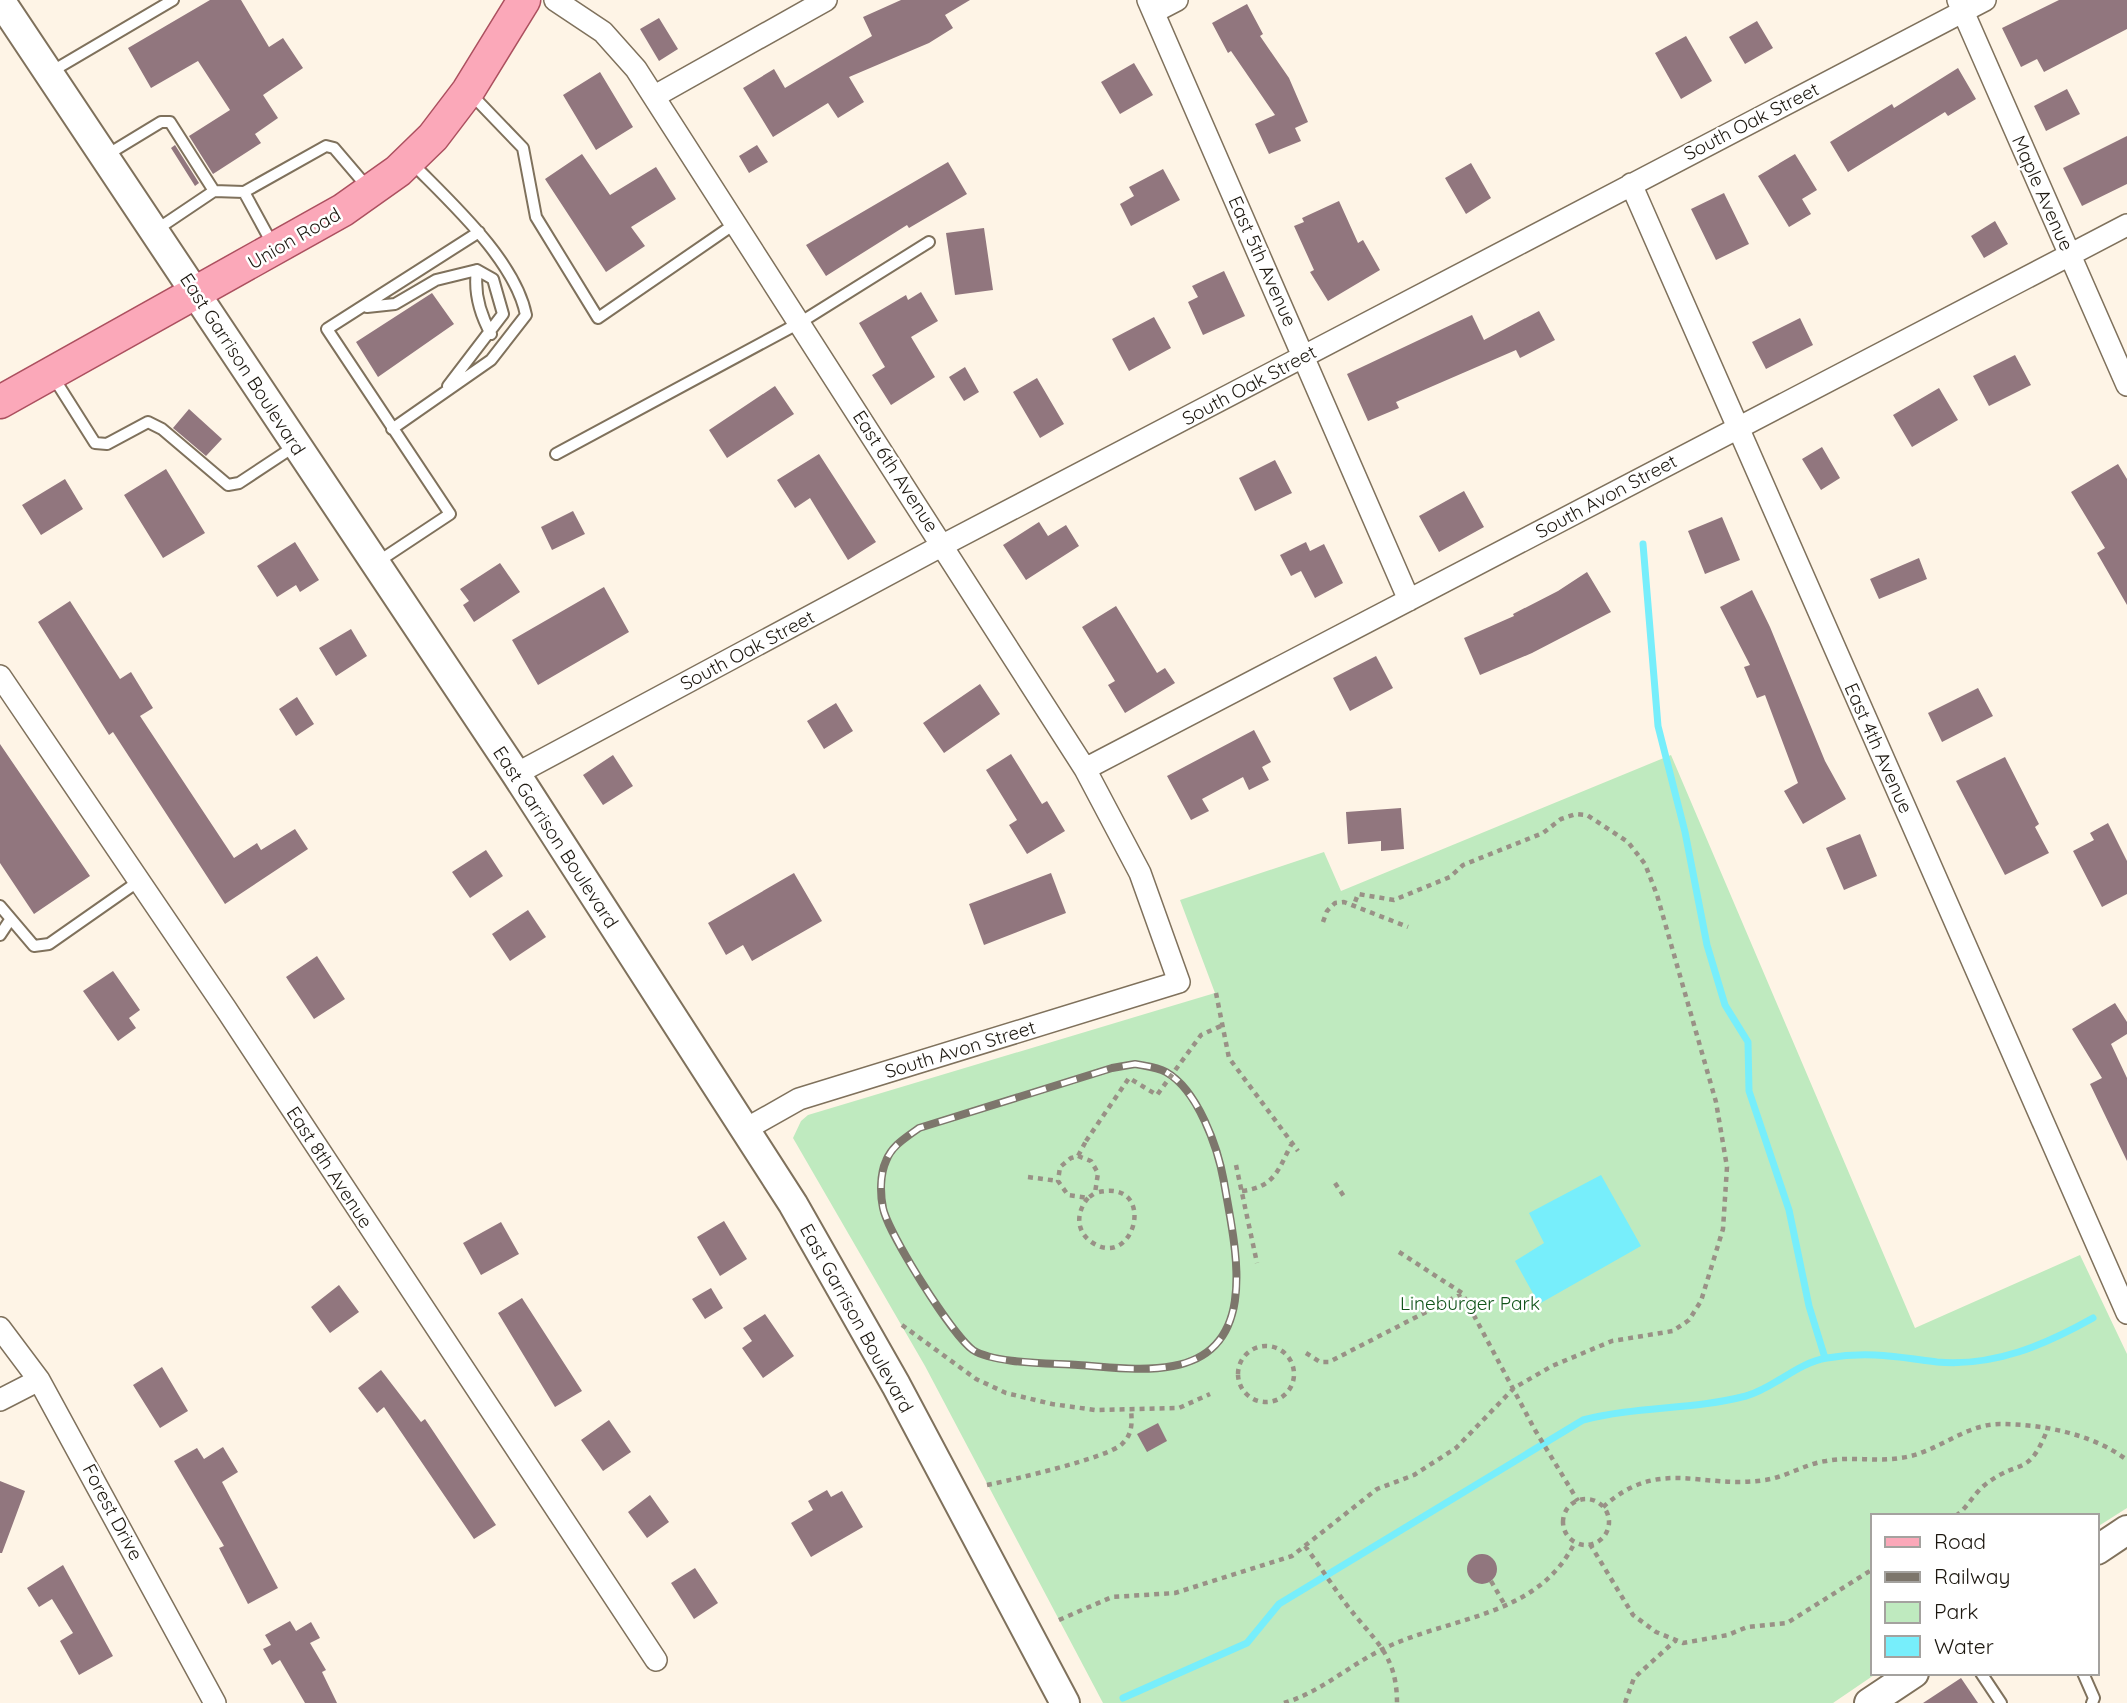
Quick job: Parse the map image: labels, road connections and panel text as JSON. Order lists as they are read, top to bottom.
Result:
{
  "streets": {
    "main road": ["Union Road", "East Garrison Boulevard"],
    "street": [
      "South Oak Street",
      "Maple Avenue",
      "East 5th Avenue",
      "East 6th Avenue",
      "South Avon Street",
      "East 4th Avenue",
      "East 8th Avenue",
      "Forest Drive"
    ]
  },
  "crossings": [
    ["South Oak Street", "Maple Avenue"],
    ["South Oak Street", "East 5th Avenue"],
    ["South Oak Street", "East Garrison Boulevard"],
    ["South Oak Street", "East 6th Avenue"],
    ["South Oak Street", "East 4th Avenue"],
    ["Maple Avenue", "South Avon Street"],
    ["Union Road", "East Garrison Boulevard"],
    ["East 5th Avenue", "South Avon Street"],
    ["East Garrison Boulevard", "South Avon Street"],
    ["East 6th Avenue", "South Avon Street"],
    ["South Avon Street", "East 4th Avenue"]
  ],
  "parks": ["Lineburger Park"],
  "legend": [
    "Road",
    "Railway",
    "Park",
    "Water"
  ]
}
